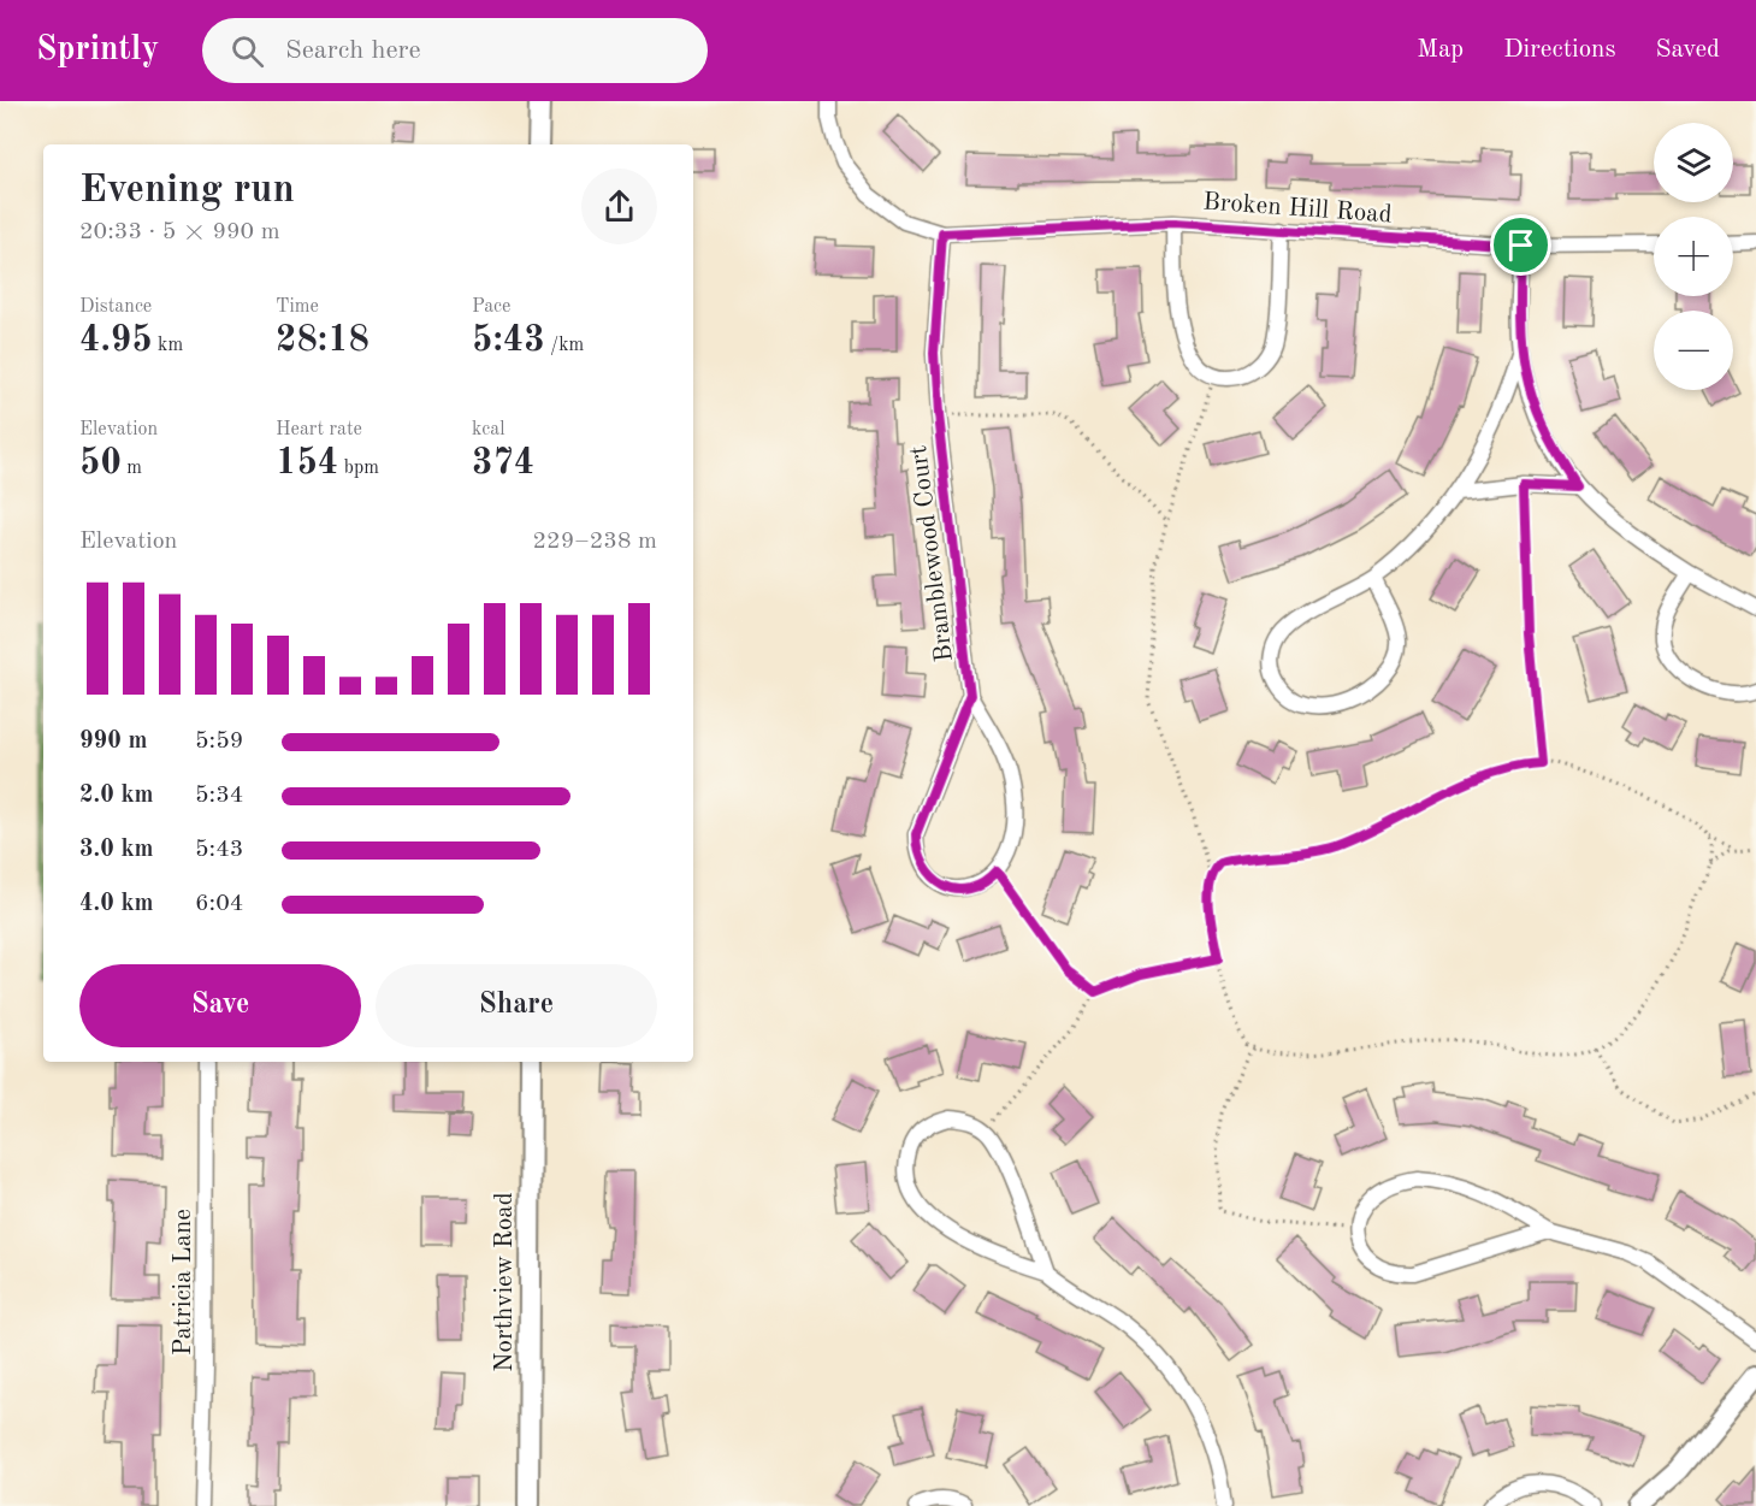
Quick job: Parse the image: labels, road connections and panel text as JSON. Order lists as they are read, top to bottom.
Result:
{
  "streets": {
    "street": [
      "Broken Hill Road",
      "Bramblewood Court",
      "Patricia Lane",
      "Northview Road"
    ]
  },
  "crossings": [
    ["Broken Hill Road", "Bramblewood Court"]
  ],
  "page": {
    "header": "Sprintly",
    "search": "Search here",
    "nav": ["Map", "Directions", "Saved"],
    "map_buttons": ["+", "−"],
    "heading": ["Evening run", "20:33 · 5 × 990 m"],
    "stats": [
      ["Distance", "4.95 km"],
      ["Time", "28:18"],
      ["Pace", "5:43 /km"],
      ["Elevation", "50 m"],
      ["Heart rate", "154 bpm"],
      ["kcal", "374"]
    ],
    "chart": ["Elevation", "229–238 m"],
    "list": [
      {
        "name": "990 m",
        "note": "5:59"
      },
      {
        "name": "2.0 km",
        "note": "5:34"
      },
      {
        "name": "3.0 km",
        "note": "5:43"
      },
      {
        "name": "4.0 km",
        "note": "6:04"
      }
    ],
    "buttons": ["Save", "Share"]
  }
}
